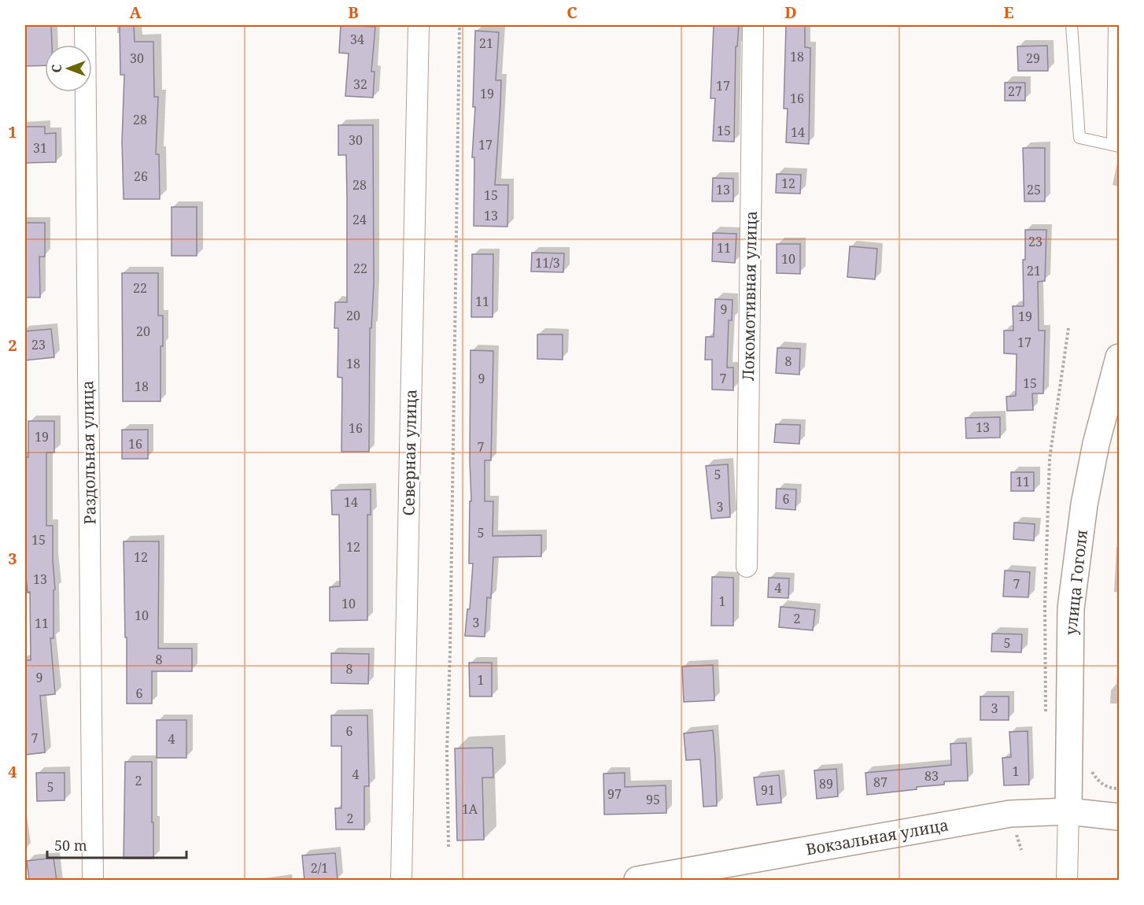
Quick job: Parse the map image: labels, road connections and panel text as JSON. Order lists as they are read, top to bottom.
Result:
{
  "streets": {
    "main road": ["улица Гоголя", "Вокзальная улица"],
    "street": ["Локомотивная улица", "Раздольная улица", "Северная улица"]
  },
  "crossings": [
    ["улица Гоголя", "Вокзальная улица"]
  ],
  "house_numbers": [
    "34",
    "21",
    "18",
    "30",
    "29",
    "32",
    "17",
    "27",
    "19",
    "16",
    "28",
    "15",
    "14",
    "30",
    "17",
    "31",
    "26",
    "12",
    "28",
    "13",
    "25",
    "15",
    "13",
    "24",
    "23",
    "11",
    "10",
    "11/3",
    "22",
    "21",
    "22",
    "11",
    "9",
    "20",
    "19",
    "20",
    "17",
    "23",
    "8",
    "18",
    "9",
    "7",
    "15",
    "18",
    "13",
    "16",
    "19",
    "16",
    "7",
    "5",
    "11",
    "6",
    "14",
    "3",
    "5",
    "15",
    "12",
    "12",
    "13",
    "7",
    "4",
    "1",
    "10",
    "10",
    "2",
    "3",
    "11",
    "5",
    "8",
    "8",
    "9",
    "1",
    "6",
    "3",
    "6",
    "7",
    "4",
    "1",
    "4",
    "83",
    "2",
    "87",
    "89",
    "5",
    "91",
    "97",
    "95",
    "1А",
    "2",
    "2/1"
  ],
  "scale_bar": "50 m",
  "north": "left",
  "grid": {
    "columns": [
      "A",
      "B",
      "C",
      "D",
      "E"
    ],
    "rows": [
      "1",
      "2",
      "3",
      "4"
    ]
  }
}
